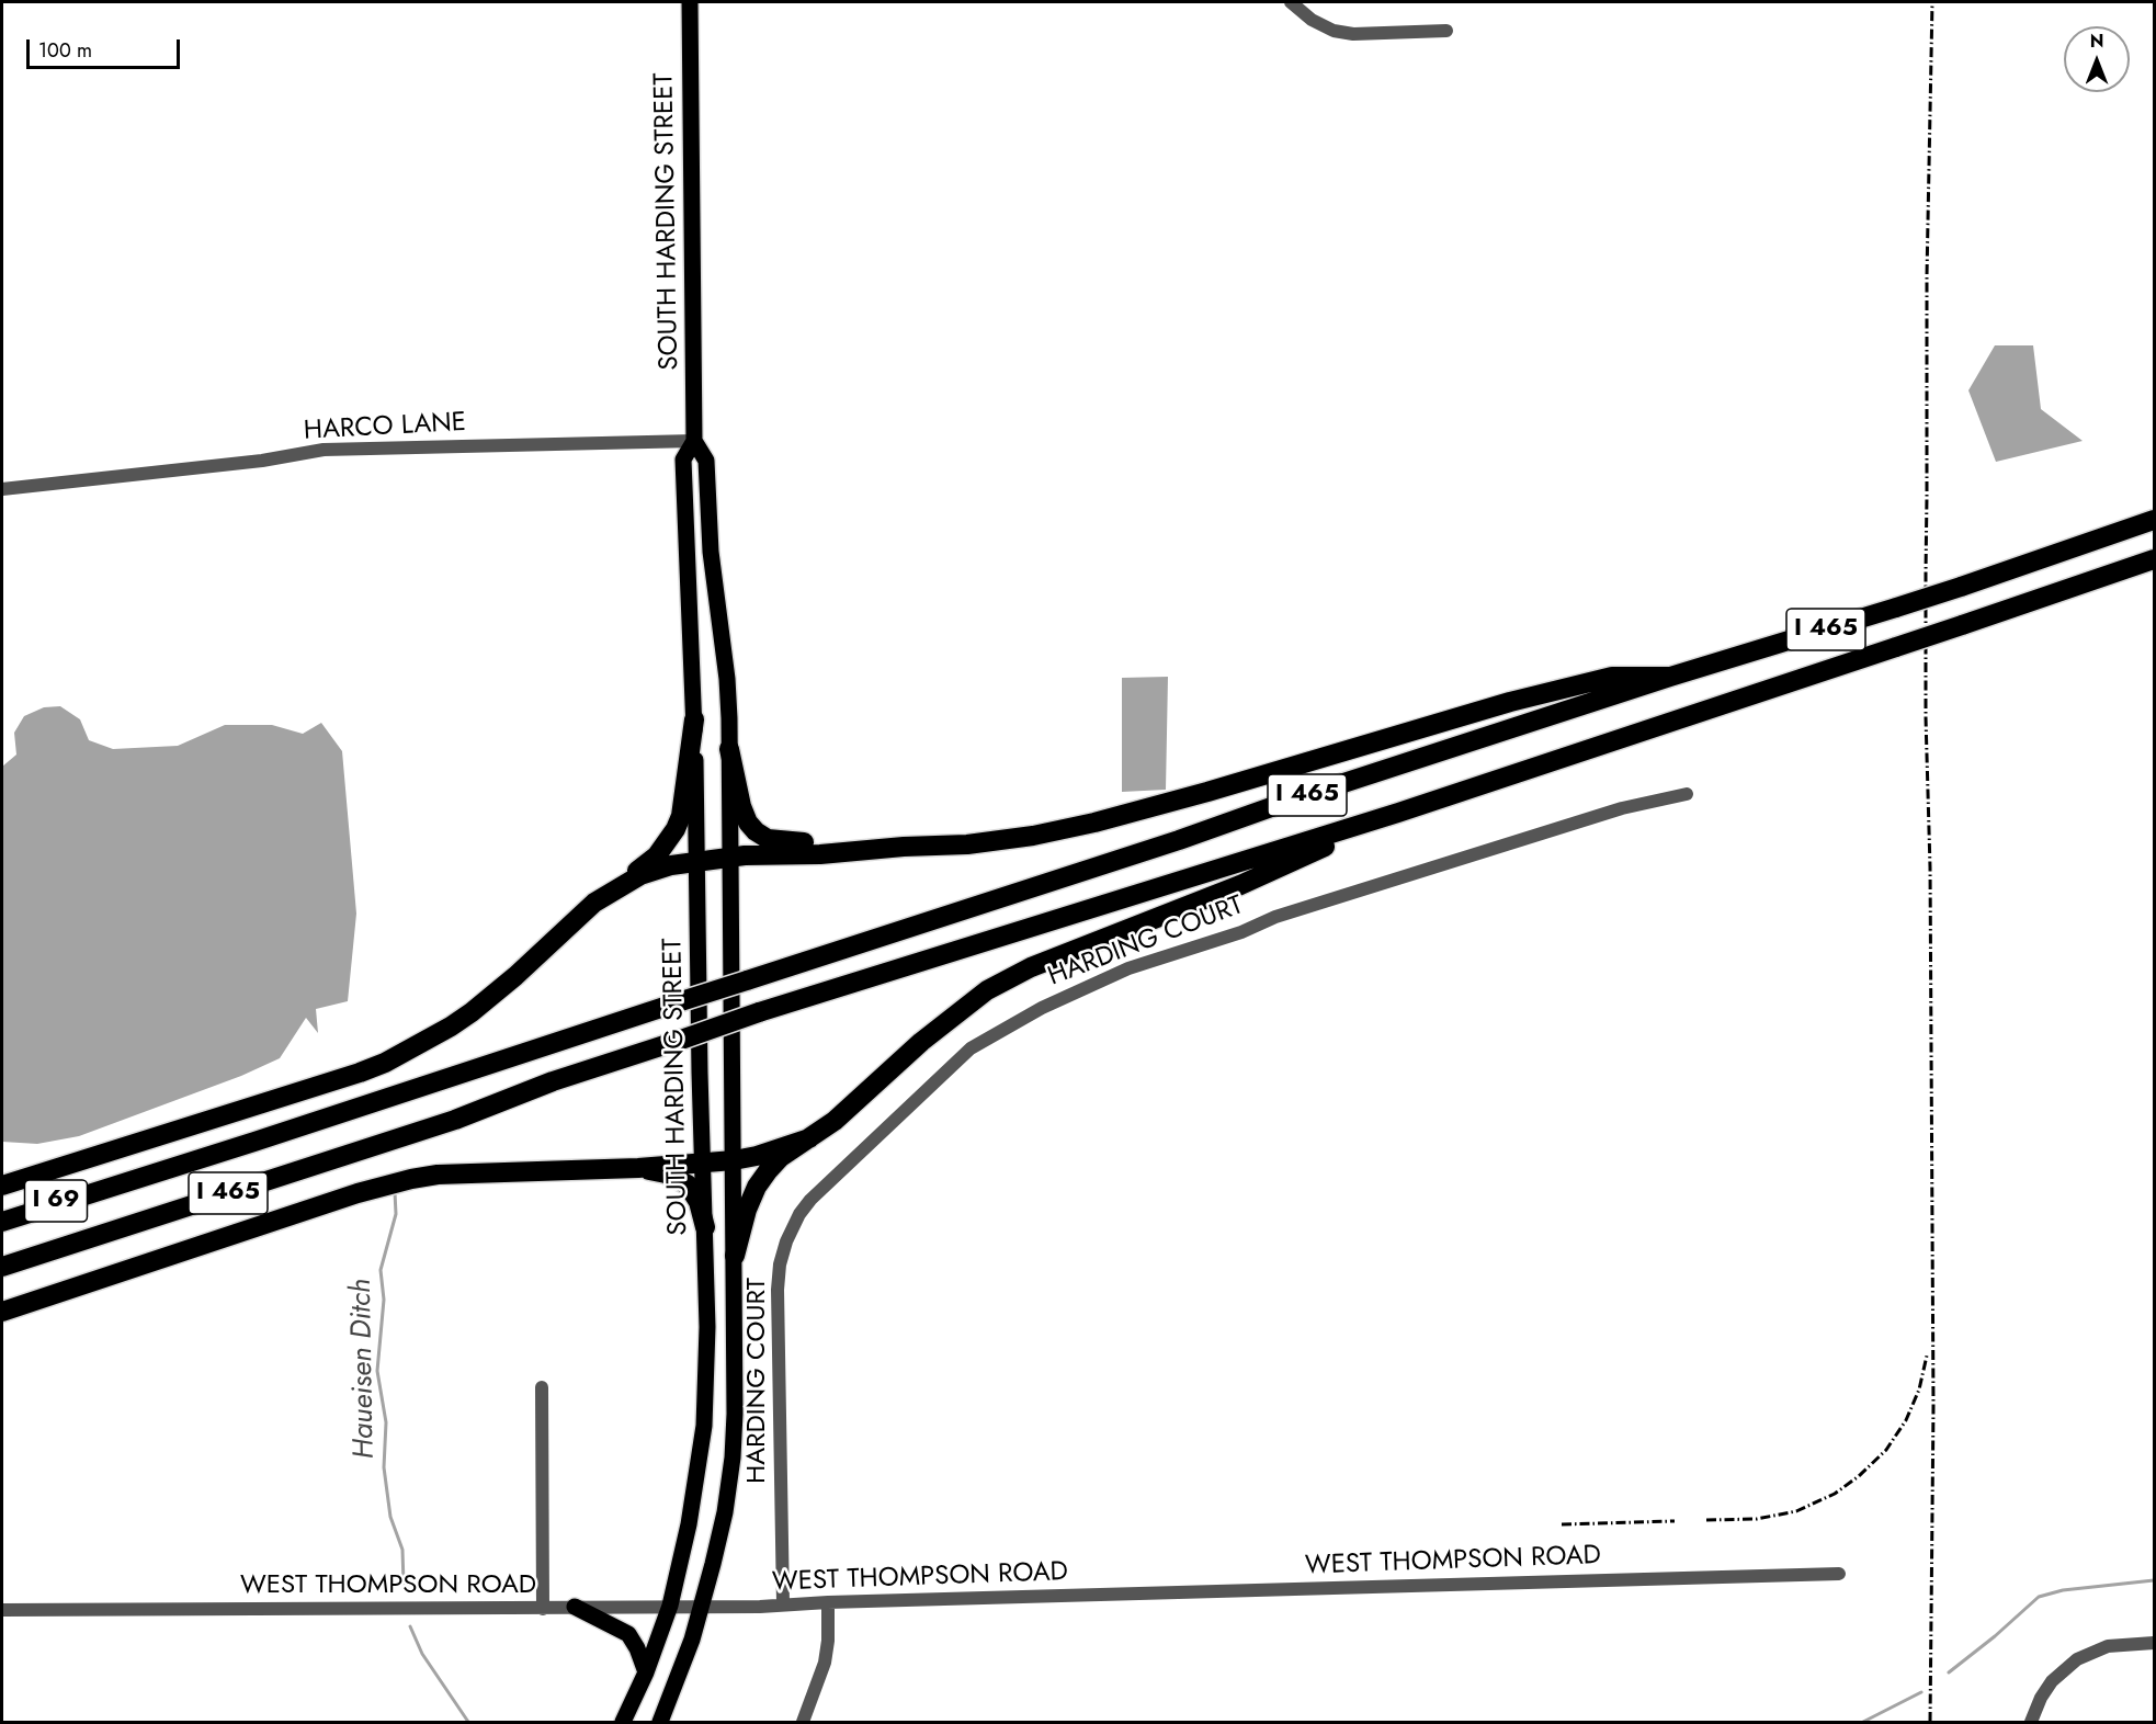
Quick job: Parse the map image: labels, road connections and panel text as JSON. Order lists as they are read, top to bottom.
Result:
{
  "streets": {
    "highway": ["I 465", "I 69"],
    "main road": ["SOUTH HARDING STREET"],
    "street": ["HARCO LANE", "HARDING COURT", "WEST THOMPSON ROAD"]
  },
  "crossings": [
    ["SOUTH HARDING STREET", "HARCO LANE"],
    ["SOUTH HARDING STREET", "WEST THOMPSON ROAD"],
    ["I 465", "I 69"],
    ["HARDING COURT", "WEST THOMPSON ROAD"]
  ],
  "water": ["Haueisen Ditch"],
  "scale_bar": "100 m",
  "north": "top"
}
